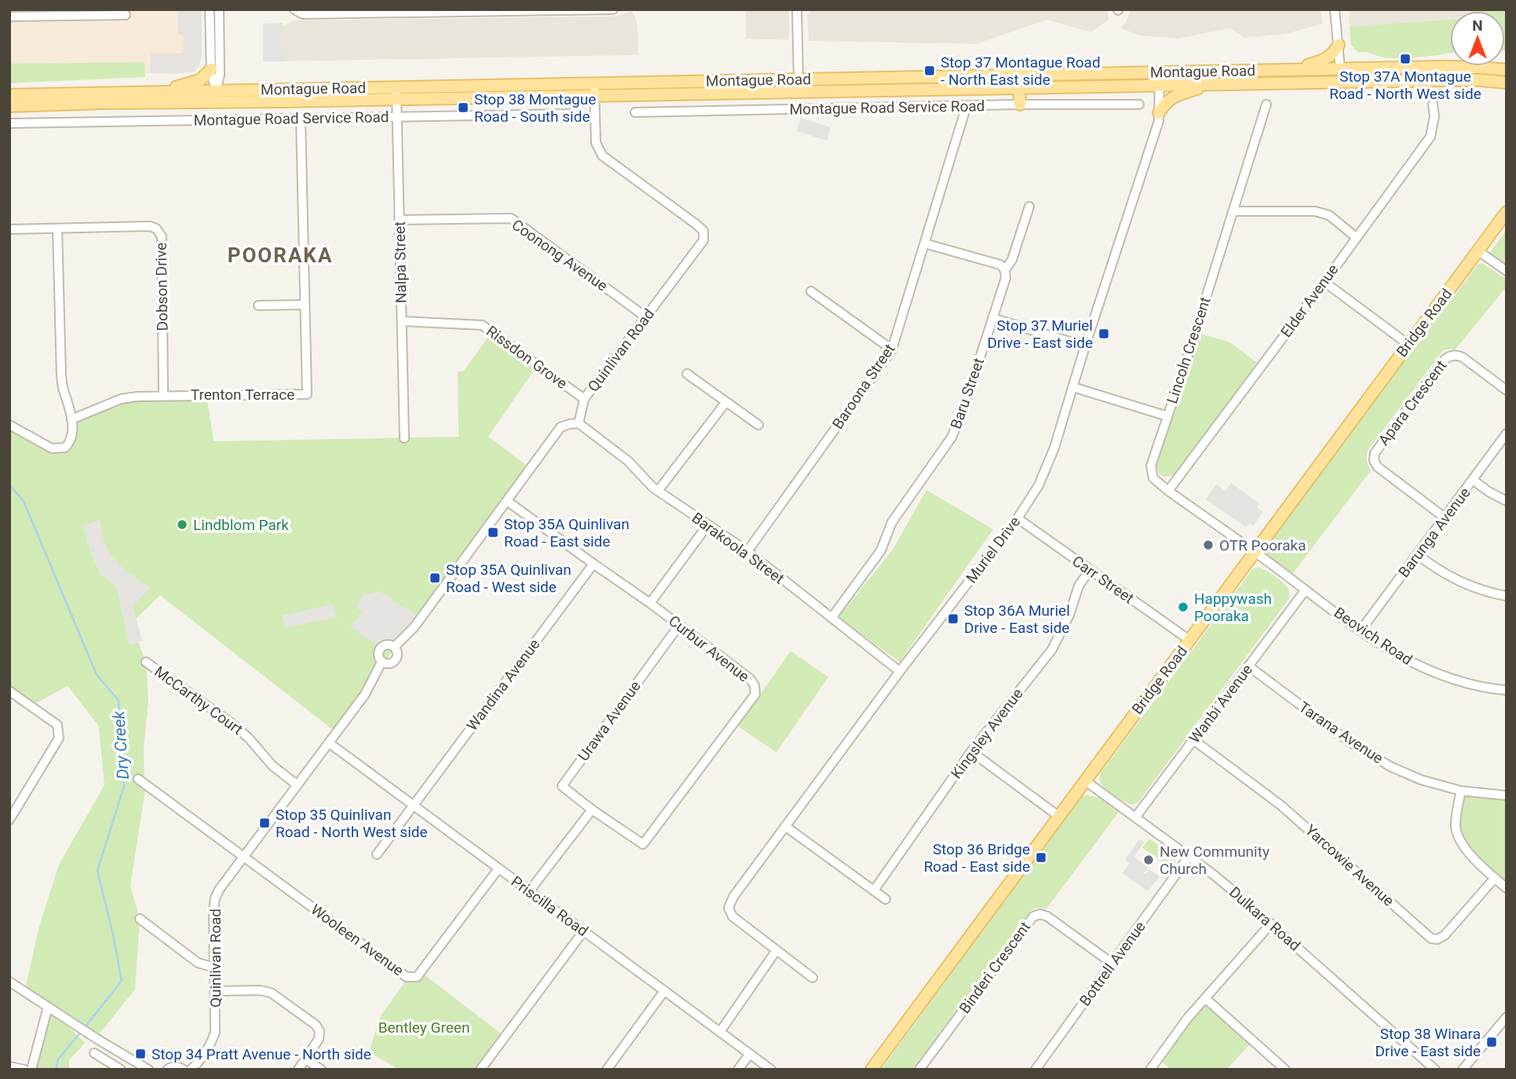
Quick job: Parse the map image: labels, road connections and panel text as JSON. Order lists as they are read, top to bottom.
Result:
{
  "streets": {
    "main road": ["Montague Road", "Bridge Road"],
    "street": [
      "Montague Road Service Road",
      "Coonong Avenue",
      "Nalpa Street",
      "Dobson Drive",
      "Elder Avenue",
      "Quinlivan Road",
      "Lincoln Crescent",
      "Rissdon Grove",
      "Baroona Street",
      "Baru Street",
      "Trenton Terrace",
      "Apara Crescent",
      "Barunga Avenue",
      "Barakoola Street",
      "Muriel Drive",
      "Carr Street",
      "Beovich Road",
      "Curbur Avenue",
      "Wandina Avenue",
      "McCarthy Court",
      "Wanbi Avenue",
      "Urawa Avenue",
      "Tarana Avenue",
      "Kingsley Avenue",
      "Yarcowie Avenue",
      "Priscilla Road",
      "Dulkara Road",
      "Wooleen Avenue",
      "Bottrell Avenue",
      "Binderi Crescent"
    ]
  },
  "crossings": [
    ["Montague Road", "Nalpa Street"],
    ["Montague Road", "Quinlivan Road"],
    ["Montague Road", "Muriel Drive"],
    ["Montague Road Service Road", "Nalpa Street"],
    ["Montague Road Service Road", "Baroona Street"],
    ["Montague Road Service Road", "Trenton Terrace"],
    ["Coonong Avenue", "Nalpa Street"],
    ["Coonong Avenue", "Quinlivan Road"],
    ["Nalpa Street", "Rissdon Grove"],
    ["Dobson Drive", "Trenton Terrace"],
    ["Elder Avenue", "Lincoln Crescent"],
    ["Bridge Road", "Lincoln Crescent"],
    ["Bridge Road", "Carr Street"],
    ["Bridge Road", "Beovich Road"],
    ["Bridge Road", "Dulkara Road"],
    ["Quinlivan Road", "Rissdon Grove"],
    ["Quinlivan Road", "Barakoola Street"],
    ["Quinlivan Road", "McCarthy Court"],
    ["Quinlivan Road", "Priscilla Road"],
    ["Quinlivan Road", "Wooleen Avenue"],
    ["Lincoln Crescent", "Beovich Road"],
    ["Baroona Street", "Barakoola Street"],
    ["Baru Street", "Barakoola Street"],
    ["Apara Crescent", "Barunga Avenue"],
    ["Barunga Avenue", "Beovich Road"],
    ["Barakoola Street", "Muriel Drive"],
    ["Muriel Drive", "Carr Street"],
    ["Carr Street", "Kingsley Avenue"],
    ["Beovich Road", "Wanbi Avenue"],
    ["Curbur Avenue", "Wandina Avenue"],
    ["Curbur Avenue", "Urawa Avenue"],
    ["Wandina Avenue", "Priscilla Road"],
    ["Wanbi Avenue", "Tarana Avenue"],
    ["Wanbi Avenue", "Yarcowie Avenue"],
    ["Wanbi Avenue", "Dulkara Road"],
    ["Priscilla Road", "Wooleen Avenue"],
    ["Dulkara Road", "Bottrell Avenue"],
    ["Bottrell Avenue", "Binderi Crescent"]
  ],
  "districts": ["POORAKA"],
  "water": ["Dry Creek"],
  "parks": ["Bentley Green"],
  "places": {
    "transit": [
      "Stop 37A Montague Road - North West side",
      "Stop 37 Montague Road - North East side",
      "Stop 38 Montague Road - South side",
      "Stop 37 Muriel Drive - East side",
      "Stop 35A Quinlivan Road - East side",
      "Stop 35A Quinlivan Road - West side",
      "Stop 36A Muriel Drive - East side",
      "Stop 35 Quinlivan Road - North West side",
      "Stop 36 Bridge Road - East side",
      "Stop 38 Winara Drive - East side",
      "Stop 34 Pratt Avenue - North side"
    ],
    "other": [
      "Lindblom Park",
      "OTR Pooraka",
      "Happywash Pooraka",
      "New Community Church"
    ]
  },
  "north": "top"
}
